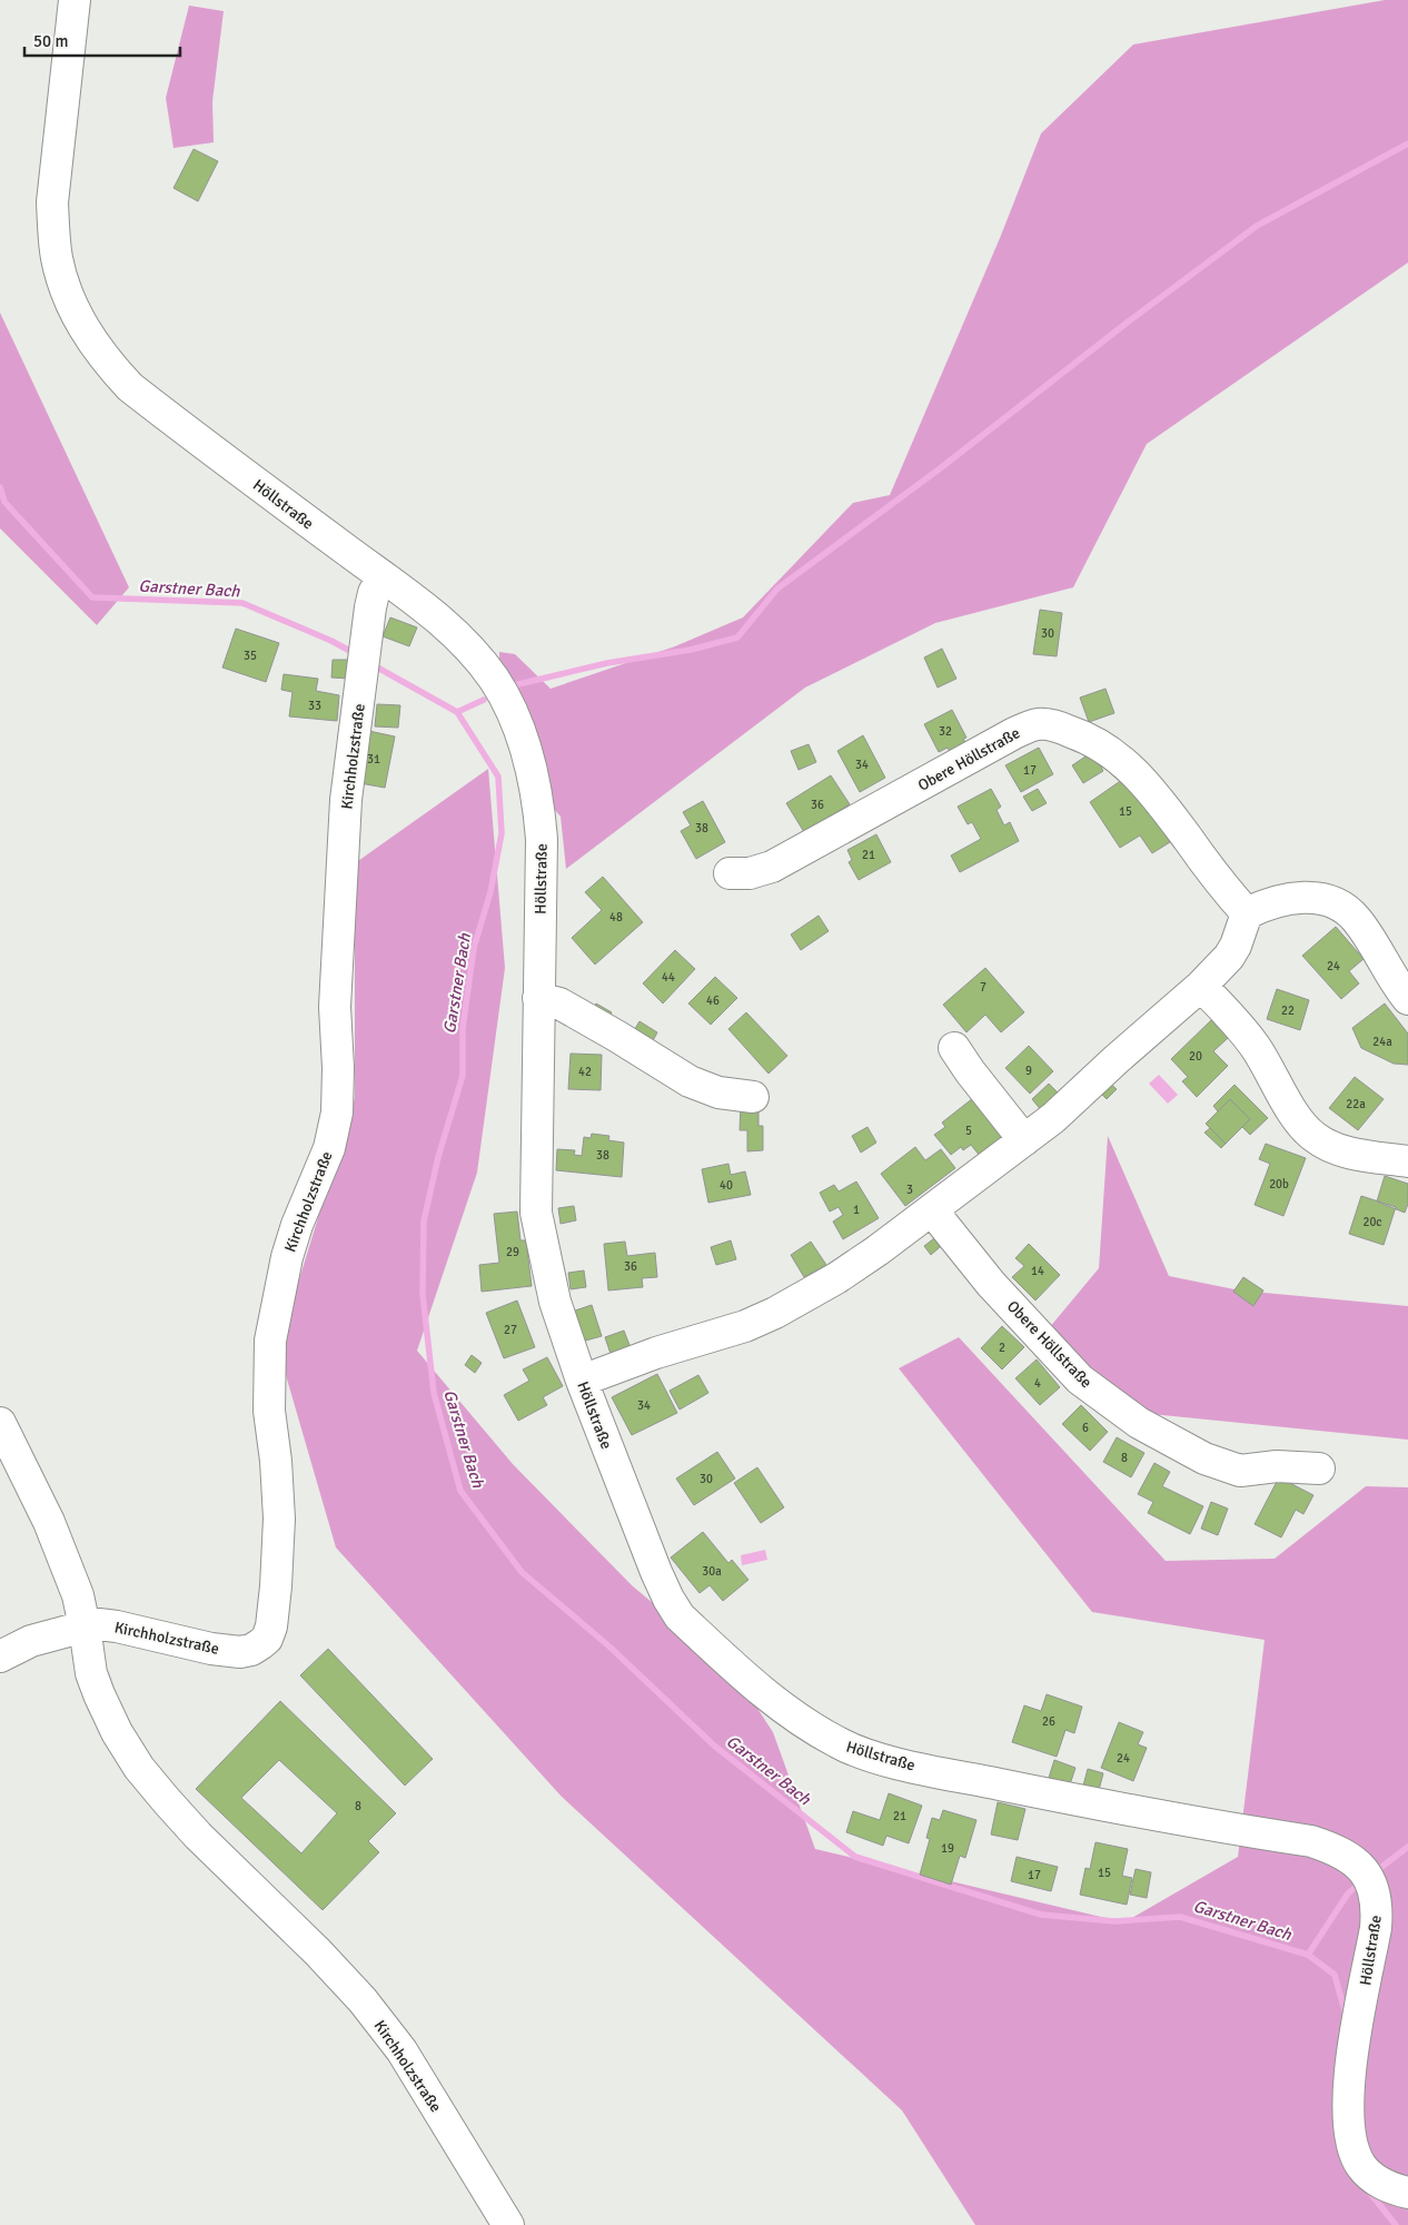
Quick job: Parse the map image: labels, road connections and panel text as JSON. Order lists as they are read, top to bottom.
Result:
{
  "streets": {
    "street": ["Höllstraße", "Kirchholzstraße", "Obere Höllstraße"]
  },
  "crossings": [
    ["Höllstraße", "Kirchholzstraße"]
  ],
  "water": ["Garstner Bach"],
  "house_numbers": [
    "30",
    "35",
    "33",
    "32",
    "31",
    "34",
    "17",
    "36",
    "15",
    "38",
    "21",
    "48",
    "24",
    "44",
    "7",
    "46",
    "22",
    "24a",
    "20",
    "9",
    "42",
    "22a",
    "5",
    "38",
    "20b",
    "40",
    "3",
    "1",
    "20c",
    "29",
    "36",
    "14",
    "27",
    "2",
    "4",
    "34",
    "6",
    "8",
    "30",
    "30a",
    "26",
    "24",
    "8",
    "21",
    "19",
    "15",
    "17"
  ],
  "scale_bar": "50 m"
}
